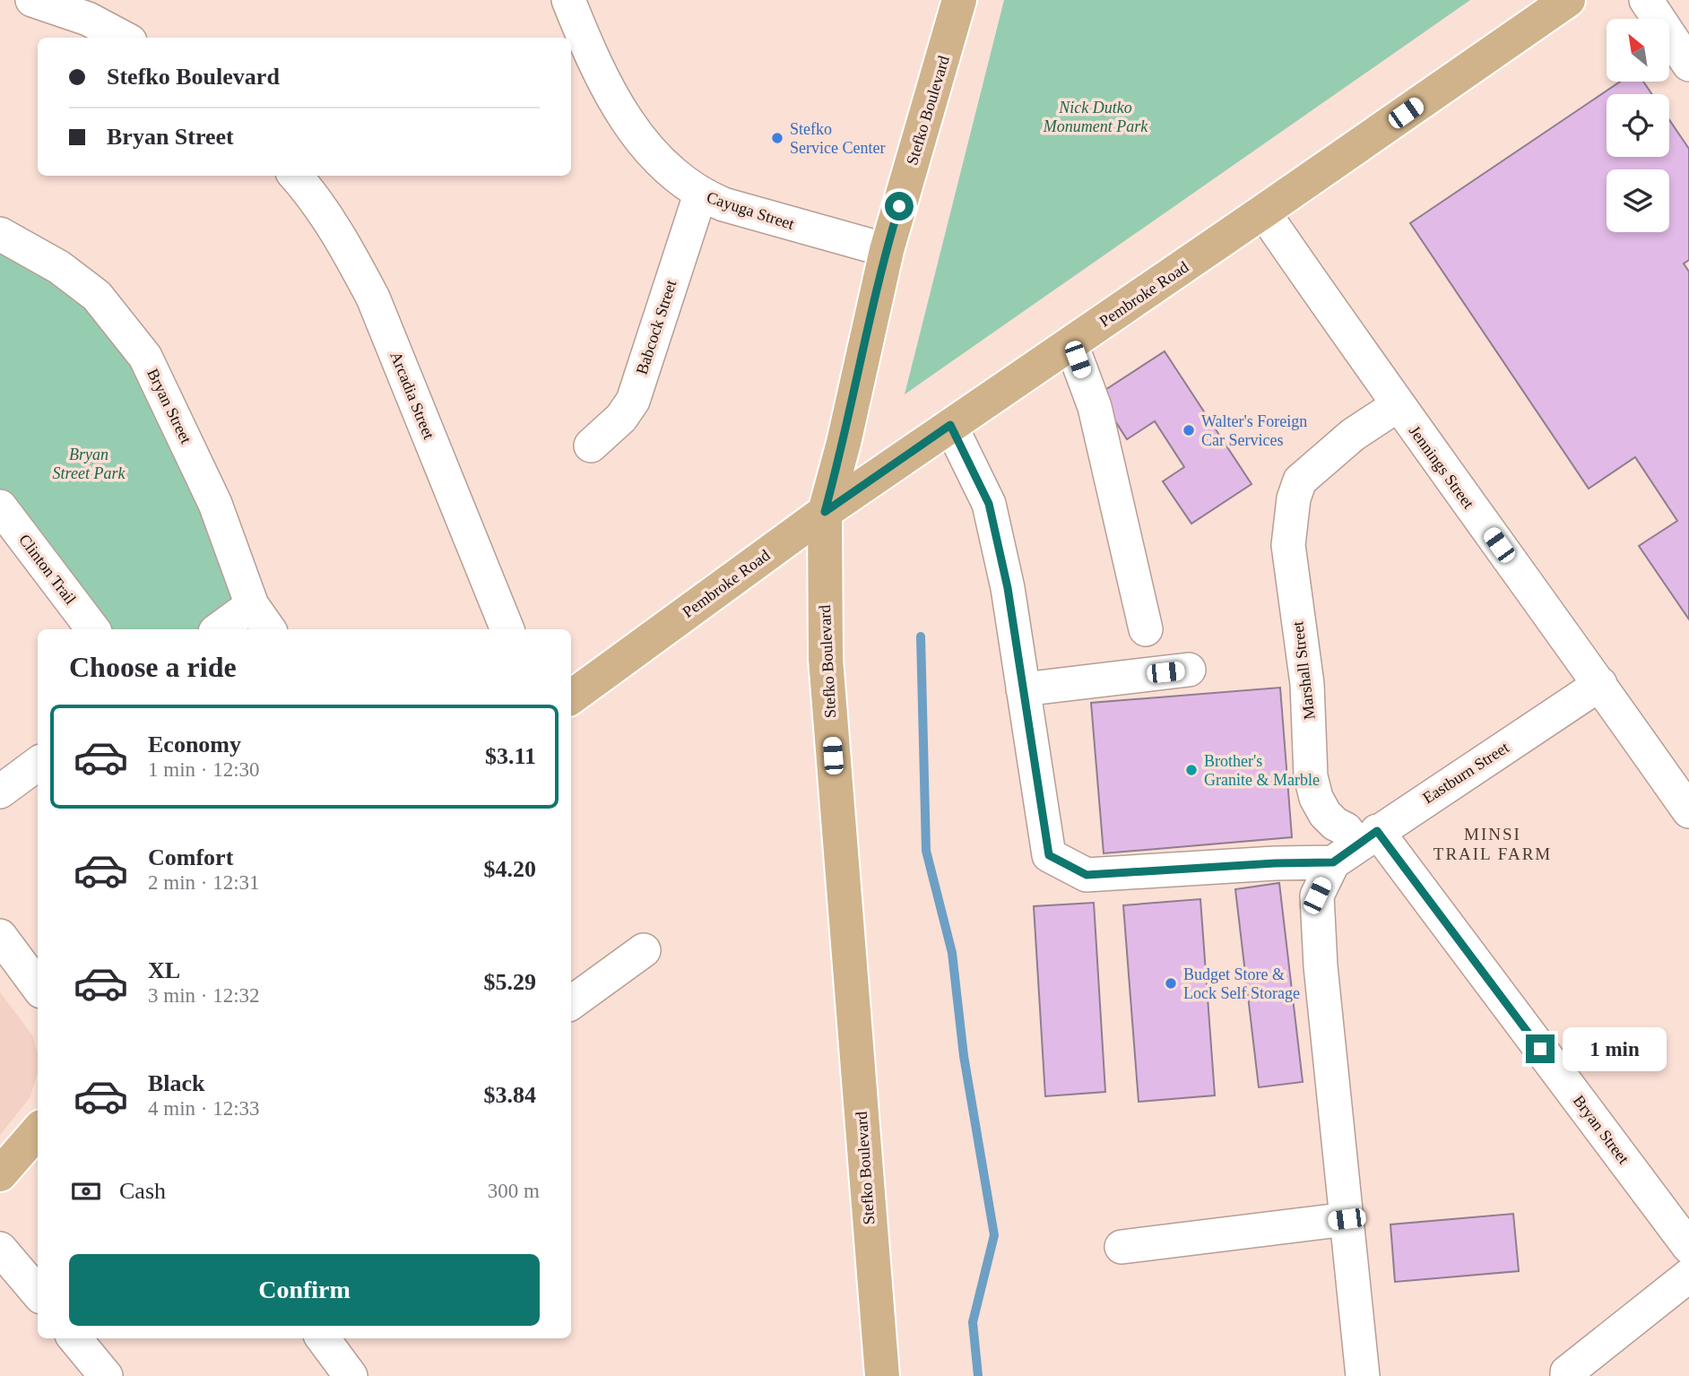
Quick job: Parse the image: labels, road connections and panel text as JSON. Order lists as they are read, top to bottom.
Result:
{
  "streets": {
    "main road": ["Stefko Boulevard", "Pembroke Road"],
    "street": [
      "Cayuga Street",
      "Babcock Street",
      "Arcadia Street",
      "Bryan Street",
      "Jennings Street",
      "Clinton Trail",
      "Marshall Street",
      "Eastburn Street"
    ]
  },
  "crossings": [
    ["Stefko Boulevard", "Cayuga Street"],
    ["Stefko Boulevard", "Pembroke Road"],
    ["Cayuga Street", "Babcock Street"],
    ["Pembroke Road", "Jennings Street"],
    ["Bryan Street", "Marshall Street"],
    ["Bryan Street", "Eastburn Street"],
    ["Jennings Street", "Marshall Street"],
    ["Jennings Street", "Eastburn Street"],
    ["Marshall Street", "Eastburn Street"]
  ],
  "districts": ["MINSI TRAIL FARM"],
  "parks": ["Nick Dutko Monument Park", "Bryan Street Park"],
  "places": [
    "Stefko Service Center",
    "Walter's Foreign Car Services",
    "Brother's Granite & Marble",
    "Budget Store & Lock Self Storage"
  ],
  "north": "top left",
  "page": {
    "banner": ["Stefko Boulevard", "Bryan Street"],
    "heading": "Choose a ride",
    "list": [
      {
        "name": "Economy",
        "note": "1 min · 12:30",
        "value": "$3.11"
      },
      {
        "name": "Comfort",
        "note": "2 min · 12:31",
        "value": "$4.20"
      },
      {
        "name": "XL",
        "note": "3 min · 12:32",
        "value": "$5.29"
      },
      {
        "name": "Black",
        "note": "4 min · 12:33",
        "value": "$3.84"
      }
    ],
    "bubble": "1 min",
    "pay": ["Cash", "300 m"],
    "buttons": "Confirm"
  }
}
